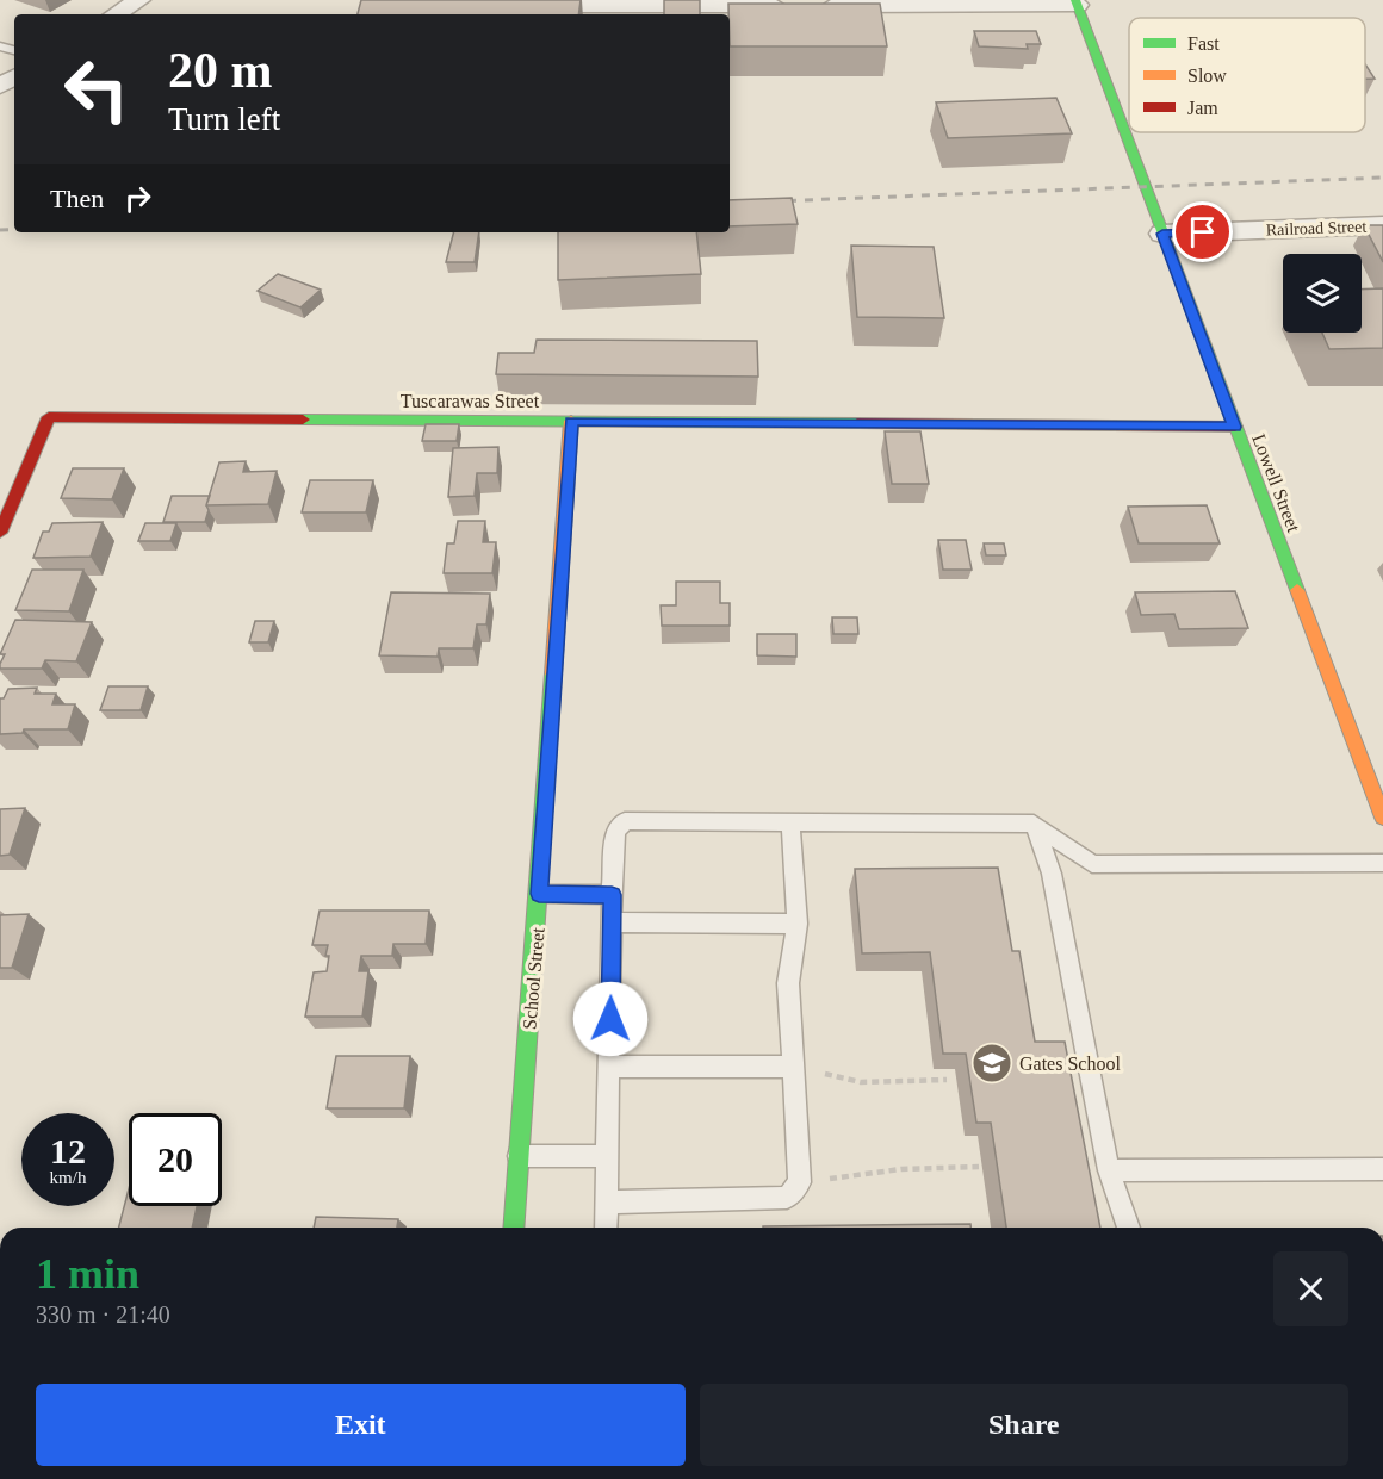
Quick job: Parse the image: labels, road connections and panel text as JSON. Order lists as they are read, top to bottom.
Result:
{
  "streets": {
    "street": [
      "Railroad Street",
      "Tuscarawas Street",
      "Lowell Street",
      "School Street"
    ]
  },
  "crossings": [
    ["Railroad Street", "Lowell Street"],
    ["Tuscarawas Street", "Lowell Street"],
    ["Tuscarawas Street", "School Street"]
  ],
  "places": {
    "school or university": ["Gates School"]
  },
  "legend": ["Fast", "Slow", "Jam"],
  "page": {
    "turn": ["20 m", "Turn left"],
    "then": "Then",
    "speed": "12 km/h",
    "limit": "20",
    "heading": ["1 min", "330 m · 21:40"],
    "buttons": ["Exit", "Share"]
  }
}
